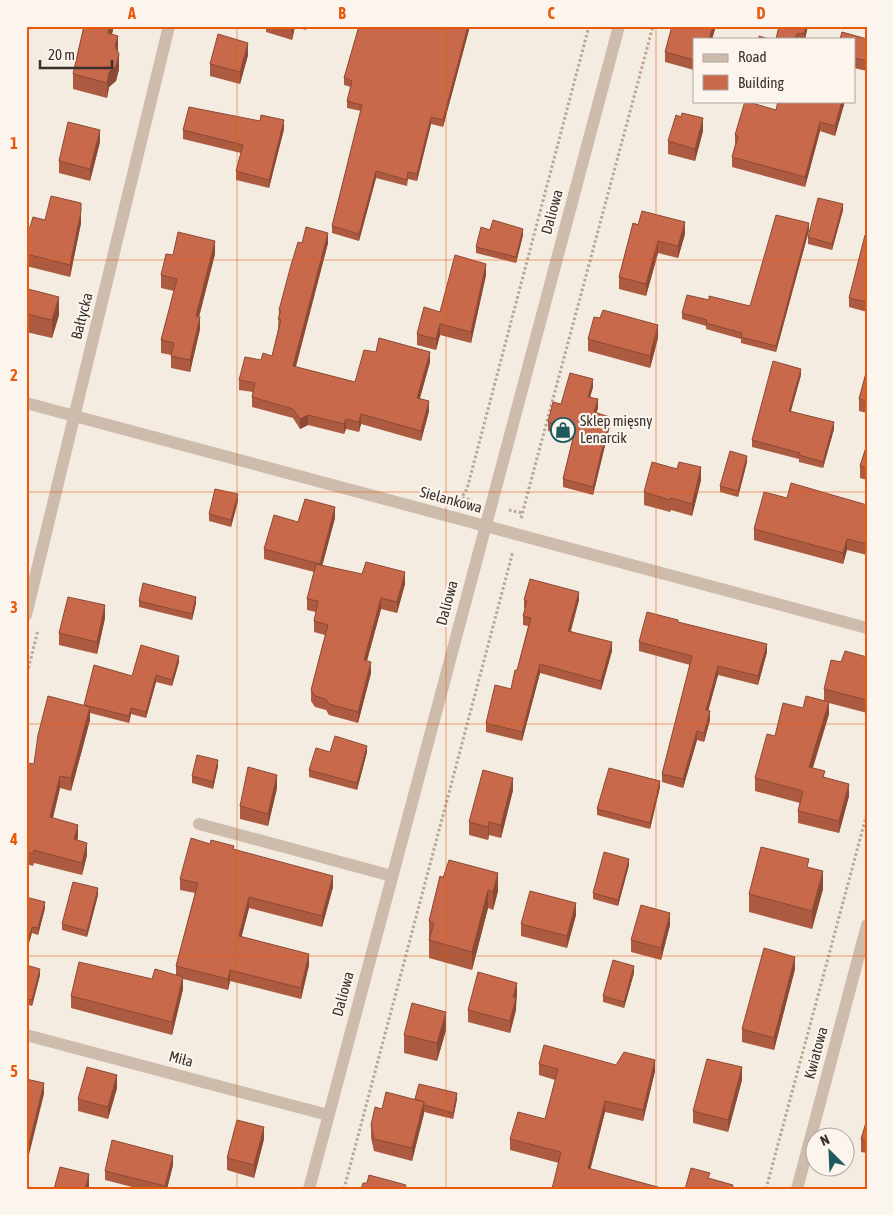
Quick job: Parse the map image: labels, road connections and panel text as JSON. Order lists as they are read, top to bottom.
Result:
{
  "streets": {
    "street": [
      "Daliowa",
      "Bałtycka",
      "Sielankowa",
      "Kwiatowa",
      "Miła"
    ]
  },
  "crossings": [
    ["Daliowa", "Sielankowa"],
    ["Daliowa", "Miła"],
    ["Bałtycka", "Sielankowa"]
  ],
  "places": {
    "shop": ["Sklep mięsny Lenarcik"]
  },
  "legend": ["Road", "Building"],
  "scale_bar": "20 m",
  "north": "top left",
  "grid": {
    "columns": [
      "A",
      "B",
      "C",
      "D"
    ],
    "rows": [
      "1",
      "2",
      "3",
      "4",
      "5"
    ]
  }
}
